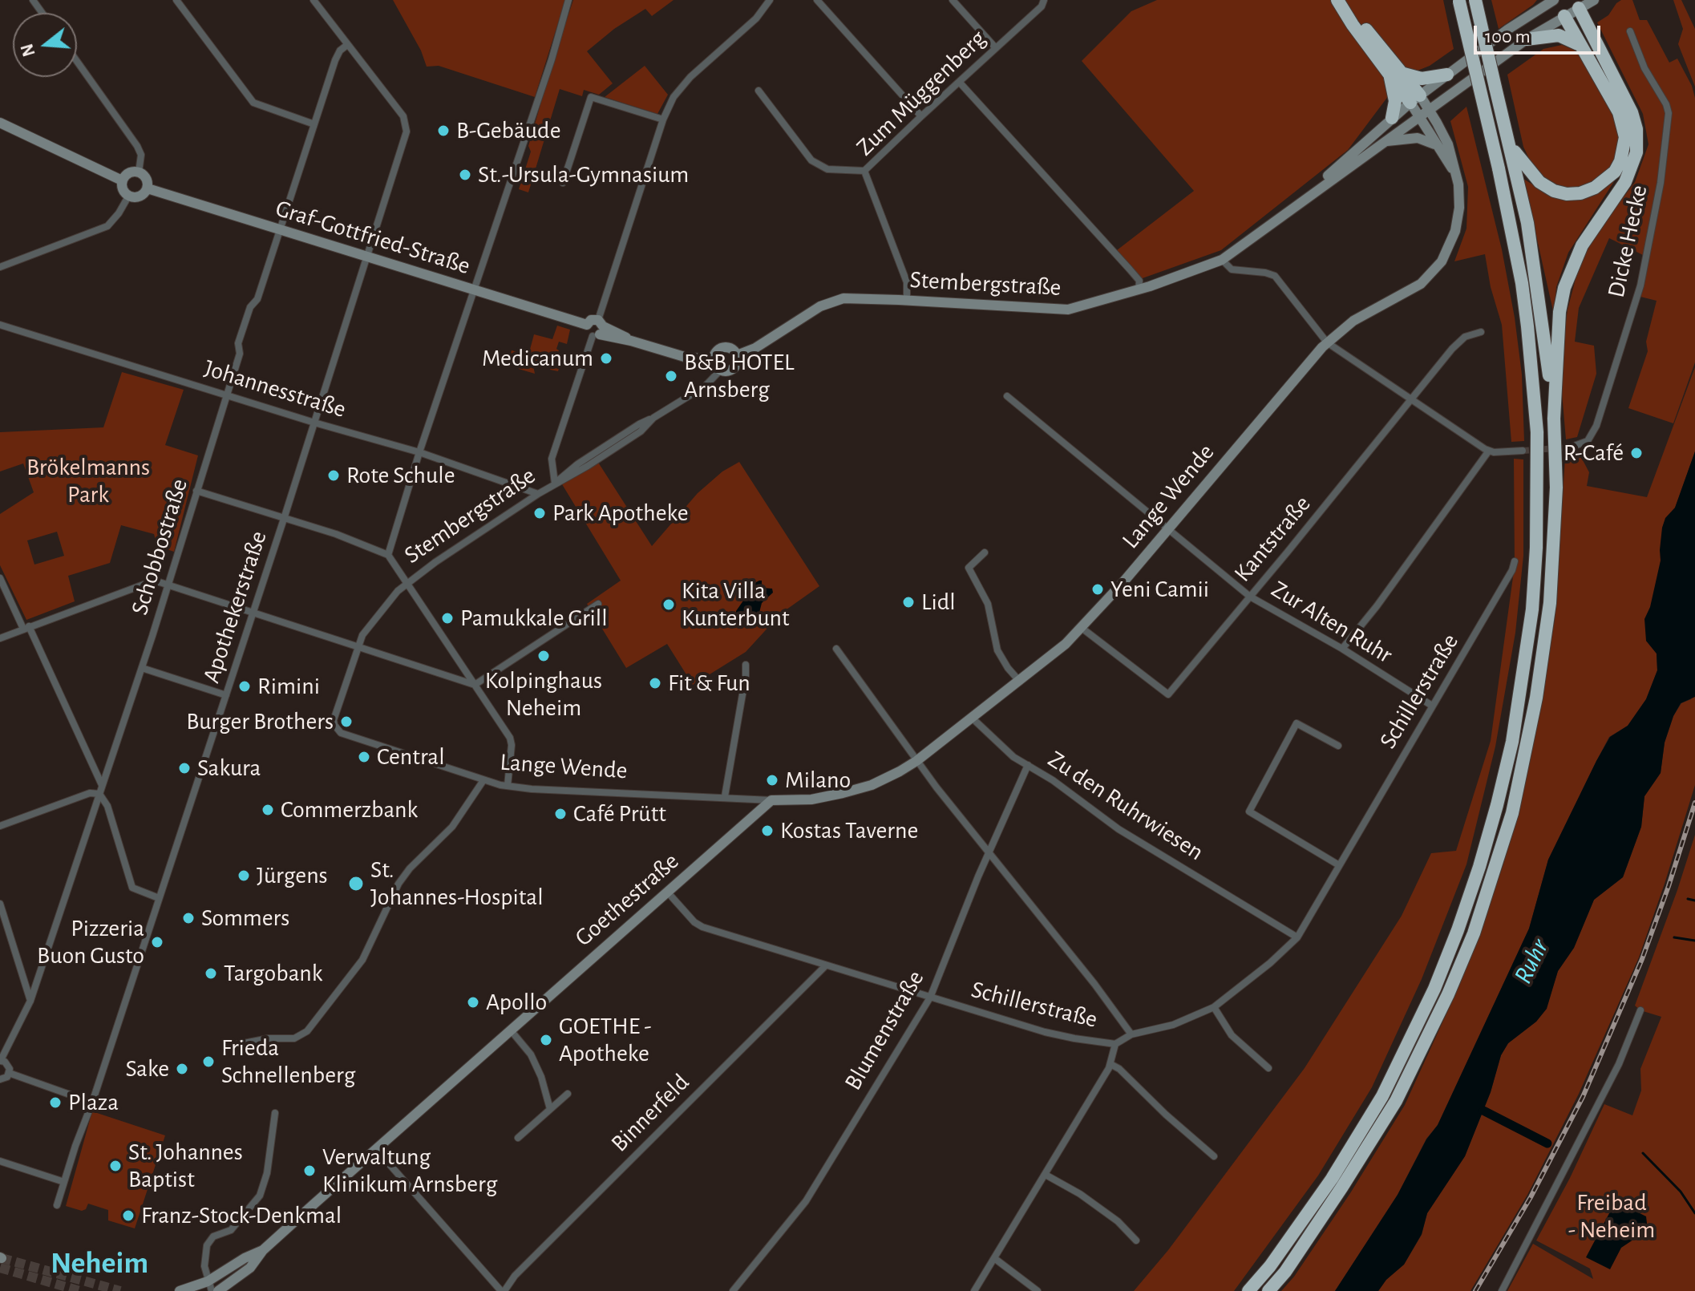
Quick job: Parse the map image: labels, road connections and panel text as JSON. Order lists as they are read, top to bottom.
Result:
{
  "streets": {
    "street": [
      "Zum Müggenberg",
      "Graf-Gottfried-Straße",
      "Dicke Hecke",
      "Stembergstraße",
      "Johannesstraße",
      "Lange Wende",
      "Kantstraße",
      "Schobbostraße",
      "Apothekerstraße",
      "Zur Alten Ruhr",
      "Schillerstraße",
      "Zu den Ruhrwiesen",
      "Goethestraße",
      "Blumenstraße",
      "Binnerfeld"
    ]
  },
  "crossings": [
    ["Zum Müggenberg", "Stembergstraße"],
    ["Graf-Gottfried-Straße", "Schobbostraße"],
    ["Graf-Gottfried-Straße", "Apothekerstraße"],
    ["Stembergstraße", "Johannesstraße"],
    ["Stembergstraße", "Lange Wende"],
    ["Johannesstraße", "Schobbostraße"],
    ["Johannesstraße", "Apothekerstraße"],
    ["Lange Wende", "Kantstraße"],
    ["Lange Wende", "Zur Alten Ruhr"],
    ["Lange Wende", "Zu den Ruhrwiesen"],
    ["Lange Wende", "Goethestraße"],
    ["Kantstraße", "Zur Alten Ruhr"],
    ["Schobbostraße", "Apothekerstraße"],
    ["Zur Alten Ruhr", "Schillerstraße"],
    ["Schillerstraße", "Zu den Ruhrwiesen"],
    ["Schillerstraße", "Goethestraße"],
    ["Schillerstraße", "Blumenstraße"],
    ["Schillerstraße", "Binnerfeld"],
    ["Zu den Ruhrwiesen", "Blumenstraße"]
  ],
  "districts": ["Neheim"],
  "water": ["Ruhr"],
  "parks": ["Brökelmanns Park", "Freibad - Neheim"],
  "places": [
    "B-Gebäude",
    "St.-Ursula-Gymnasium",
    "Medicanum",
    "B&B HOTEL Arnsberg",
    "R-Café",
    "Rote Schule",
    "Park Apotheke",
    "Yeni Camii",
    "Lidl",
    "Kita Villa Kunterbunt",
    "Pamukkale Grill",
    "Kolpinghaus Neheim",
    "Fit & Fun",
    "Rimini",
    "Burger Brothers",
    "Central",
    "Sakura",
    "Milano",
    "Commerzbank",
    "Café Prütt",
    "Kostas Taverne",
    "Jürgens",
    "St. Johannes-Hospital",
    "Sommers",
    "Pizzeria Buon Gusto",
    "Targobank",
    "Apollo",
    "GOETHE - Apotheke",
    "Frieda Schnellenberg",
    "Sake",
    "Plaza",
    "St. Johannes Baptist",
    "Verwaltung Klinikum Arnsberg",
    "Franz-Stock-Denkmal"
  ],
  "scale_bar": "100 m",
  "north": "left"
}
